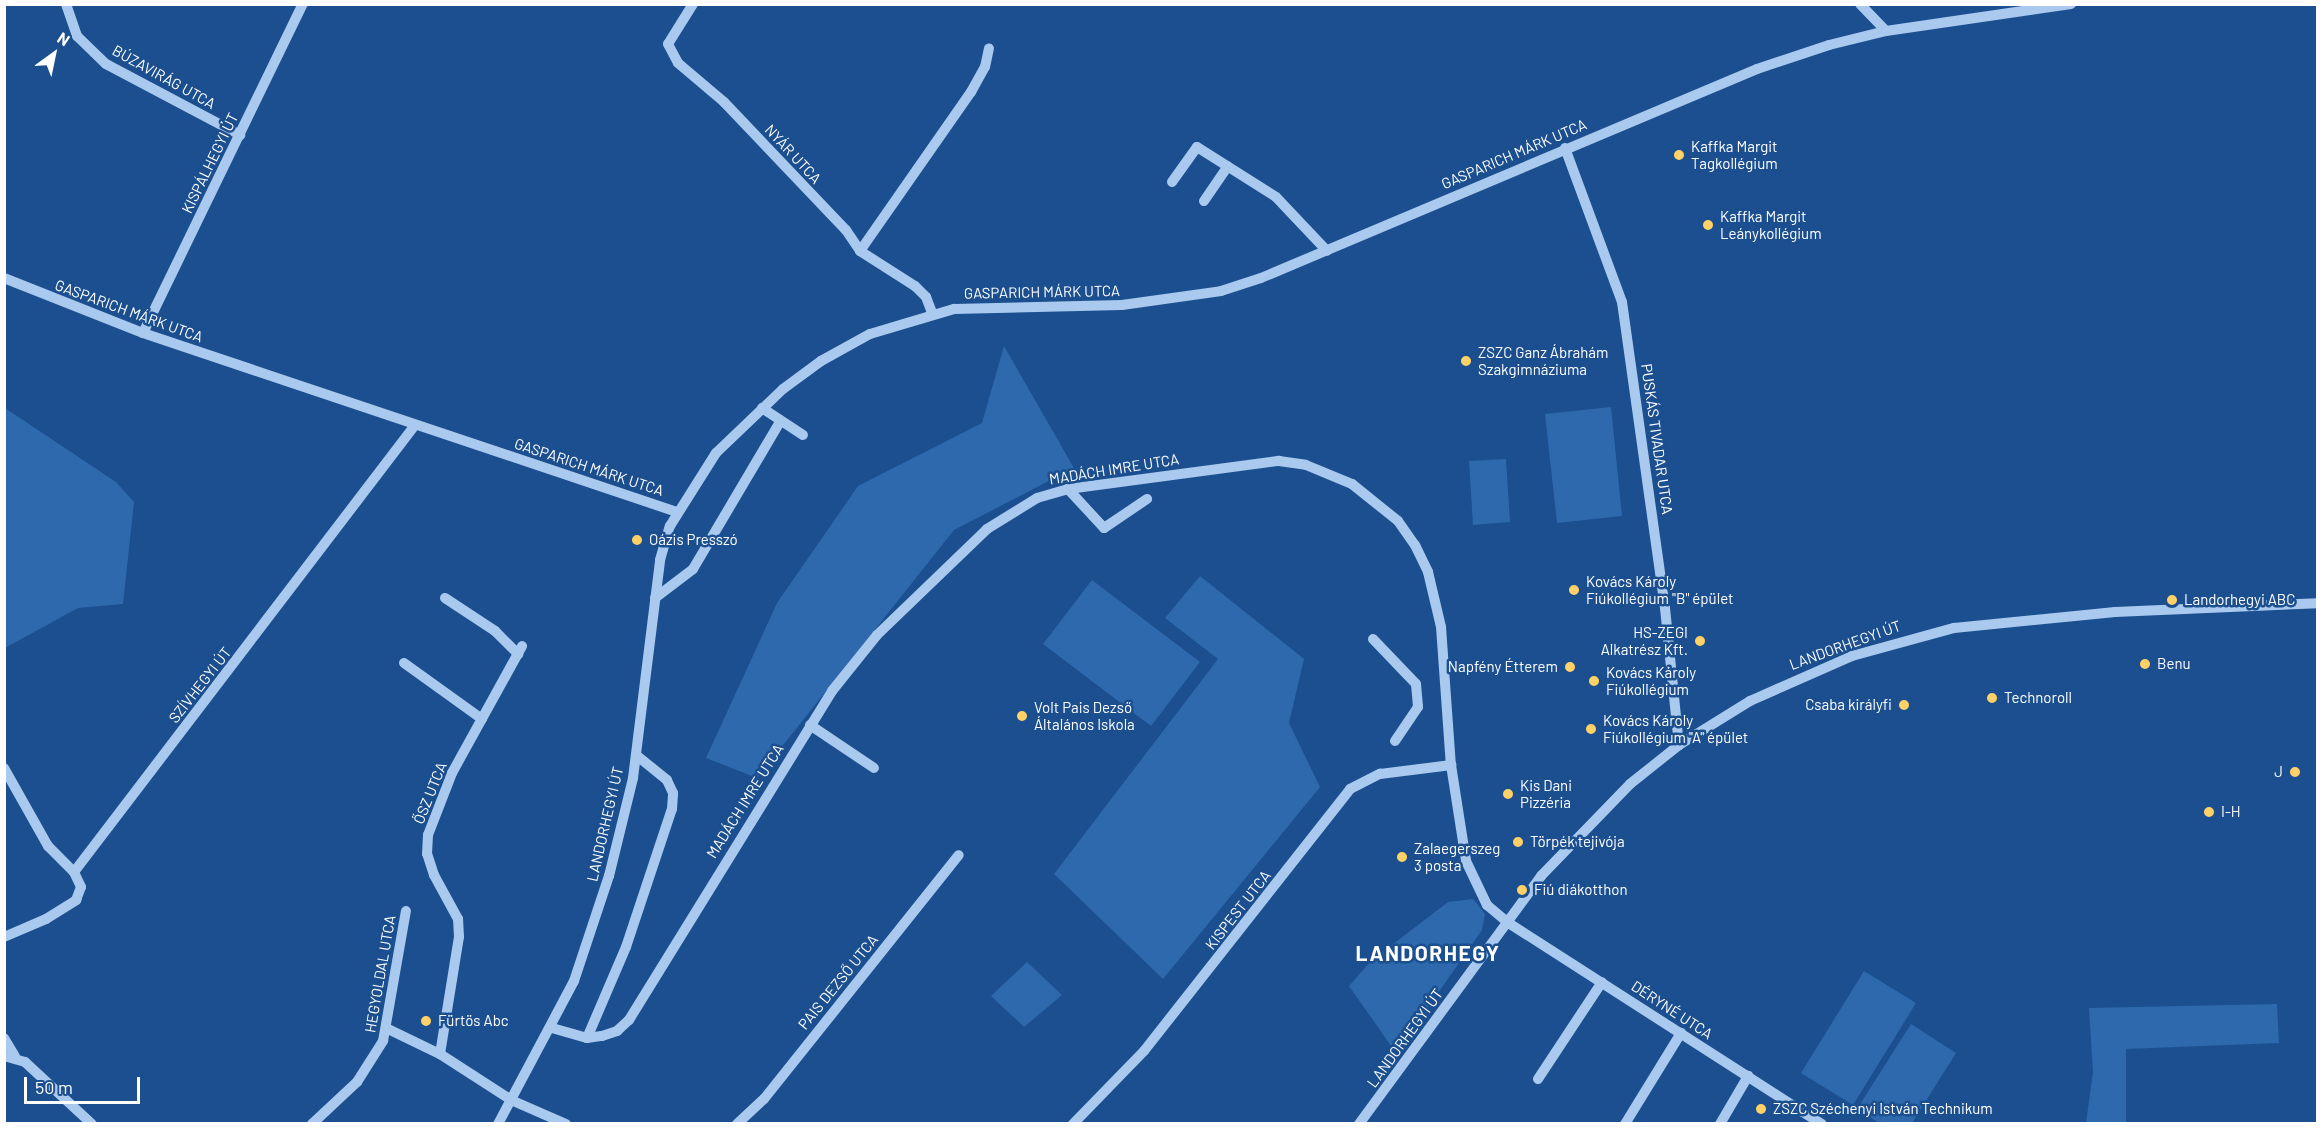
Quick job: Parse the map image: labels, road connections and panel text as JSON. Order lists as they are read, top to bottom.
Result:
{
  "streets": {
    "street": [
      "BÚZAVIRÁG UTCA",
      "NYÁR UTCA",
      "GASPARICH MÁRK UTCA",
      "KISPÁLHEGYI ÚT",
      "PUSKÁS TIVADAR UTCA",
      "MADÁCH IMRE UTCA",
      "LANDORHEGYI ÚT",
      "SZÍVHEGYI ÚT",
      "ŐSZ UTCA",
      "KISPEST UTCA",
      "HEGYOLDAL UTCA",
      "PAIS DEZSŐ UTCA",
      "DÉRYNÉ UTCA"
    ]
  },
  "crossings": [
    ["BÚZAVIRÁG UTCA", "KISPÁLHEGYI ÚT"],
    ["NYÁR UTCA", "GASPARICH MÁRK UTCA"],
    ["GASPARICH MÁRK UTCA", "KISPÁLHEGYI ÚT"],
    ["GASPARICH MÁRK UTCA", "PUSKÁS TIVADAR UTCA"],
    ["GASPARICH MÁRK UTCA", "LANDORHEGYI ÚT"],
    ["GASPARICH MÁRK UTCA", "SZÍVHEGYI ÚT"],
    ["PUSKÁS TIVADAR UTCA", "LANDORHEGYI ÚT"],
    ["MADÁCH IMRE UTCA", "LANDORHEGYI ÚT"],
    ["MADÁCH IMRE UTCA", "KISPEST UTCA"],
    ["MADÁCH IMRE UTCA", "DÉRYNÉ UTCA"],
    ["LANDORHEGYI ÚT", "DÉRYNÉ UTCA"]
  ],
  "districts": ["LANDORHEGY"],
  "places": [
    "Kaffka Margit Tagkollégium",
    "Kaffka Margit Leánykollégium",
    "ZSZC Ganz Ábrahám Szakgimnáziuma",
    "Oázis Presszó",
    "Kovács Károly Fiúkollégium \"B\" épület",
    "Landorhegyi ABC",
    "HS-ZEGI Alkatrész Kft.",
    "Benu",
    "Napfény Étterem",
    "Kovács Károly Fiúkollégium",
    "Technoroll",
    "Csaba királyfi",
    "Volt Pais Dezső Általános Iskola",
    "Kovács Károly Fiúkollégium \"A\" épület",
    "J",
    "Kis Dani Pizzéria",
    "I-H",
    "Törpék tejivója",
    "Zalaegerszeg 3 posta",
    "Fiú diákotthon",
    "Fürtös Abc",
    "ZSZC Széchenyi István Technikum"
  ],
  "scale_bar": "50 m",
  "north": "top right"
}
